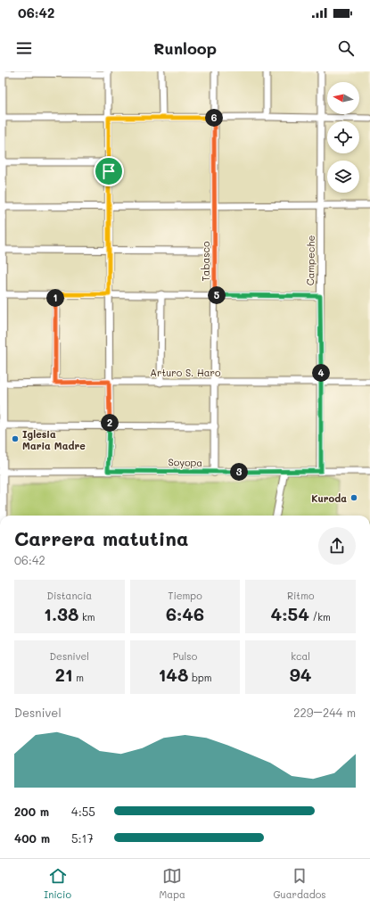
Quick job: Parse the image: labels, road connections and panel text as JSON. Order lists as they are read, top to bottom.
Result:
{
  "streets": {
    "street": [
      "Campeche",
      "Tabasco",
      "Arturo S. Haro",
      "Soyopa"
    ]
  },
  "crossings": [
    ["Campeche", "Arturo S. Haro"],
    ["Campeche", "Soyopa"],
    ["Tabasco", "Arturo S. Haro"],
    ["Tabasco", "Soyopa"]
  ],
  "places": ["Iglesia Maria Madre", "Kuroda"],
  "north": "left",
  "page": {
    "status": "06:42",
    "header": "Runloop",
    "pins": [
      "6",
      "5",
      "1",
      "4",
      "2",
      "3"
    ],
    "heading": ["Carrera matutina", "06:42"],
    "stats": [
      ["Distancia", "1.38 km"],
      ["Tiempo", "6:46"],
      ["Ritmo", "4:54 /km"],
      ["Desnivel", "21 m"],
      ["Pulso", "148 bpm"],
      ["kcal", "94"]
    ],
    "chart": ["Desnivel", "229–244 m"],
    "list": [
      {
        "name": "200 m",
        "note": "4:55"
      },
      {
        "name": "400 m",
        "note": "5:17"
      }
    ],
    "tabs": ["Inicio", "Mapa", "Guardados"]
  }
}
